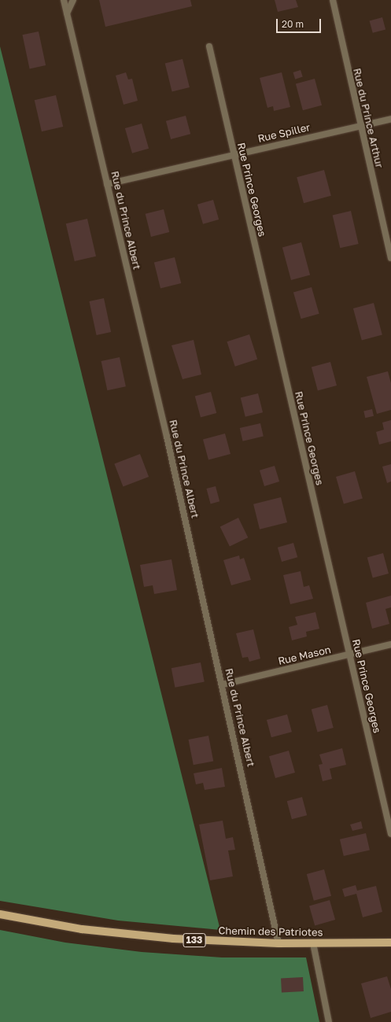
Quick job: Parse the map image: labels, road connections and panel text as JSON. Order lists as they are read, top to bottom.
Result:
{
  "streets": {
    "main road": ["Chemin des Patriotes", "133"],
    "street": [
      "Rue du Prince Arthur",
      "Rue Spiller",
      "Rue Prince Georges",
      "Rue du Prince Albert",
      "Rue Mason"
    ]
  },
  "crossings": [
    ["Rue du Prince Arthur", "Rue Spiller"],
    ["Rue Spiller", "Rue Prince Georges"],
    ["Rue Spiller", "Rue du Prince Albert"],
    ["Rue Prince Georges", "Rue Mason"],
    ["Rue du Prince Albert", "Rue Mason"],
    ["Rue du Prince Albert", "Chemin des Patriotes"]
  ],
  "scale_bar": "20 m"
}
